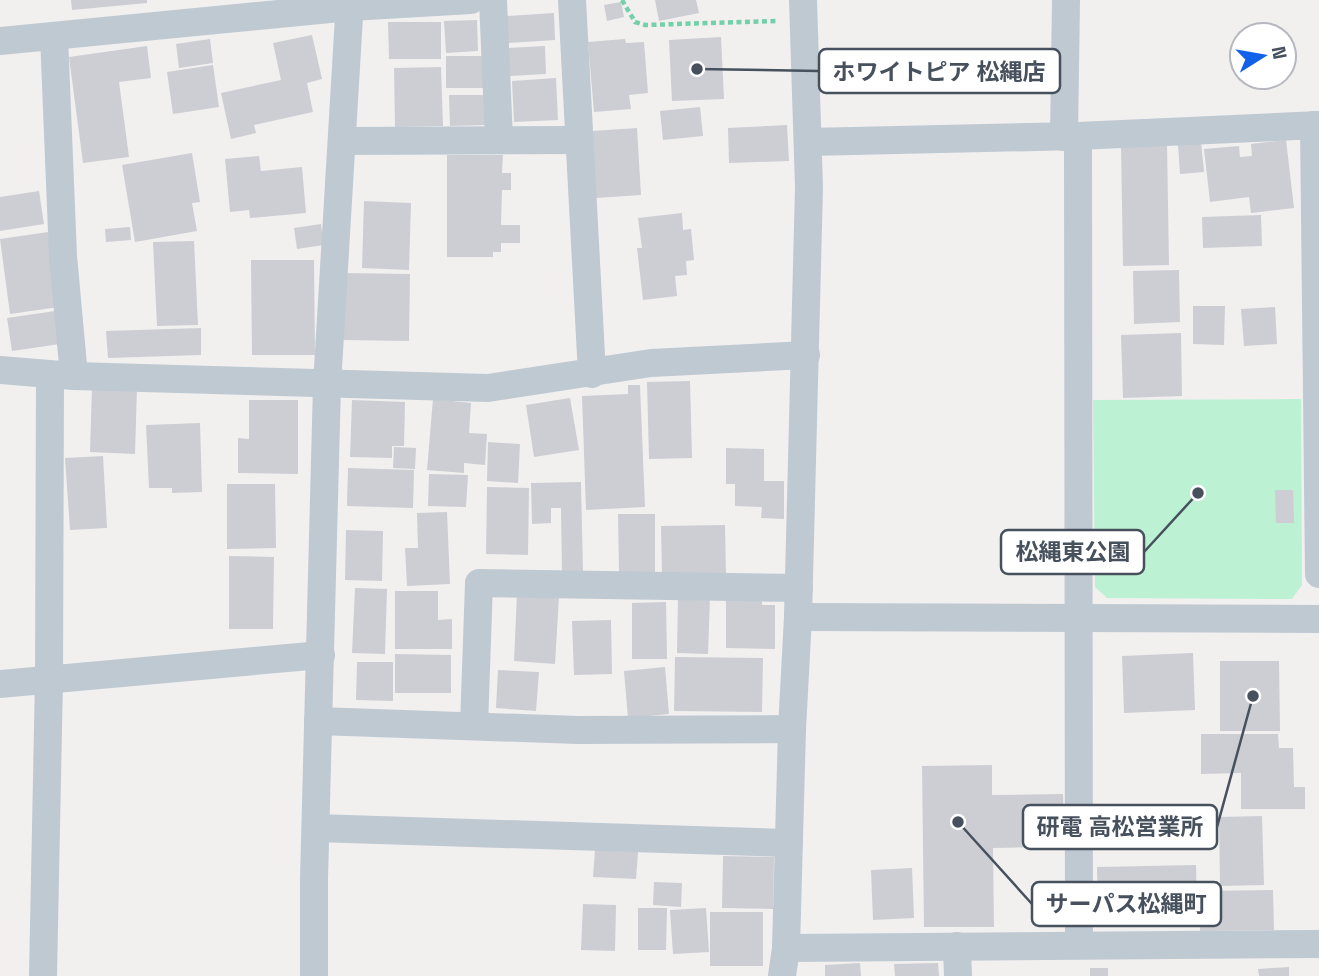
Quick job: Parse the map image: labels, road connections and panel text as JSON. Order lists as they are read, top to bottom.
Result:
{
  "places": [
    "ホワイトピア 松縄店",
    "松縄東公園",
    "研電 高松営業所",
    "サーパス松縄町"
  ],
  "north": "right"
}
